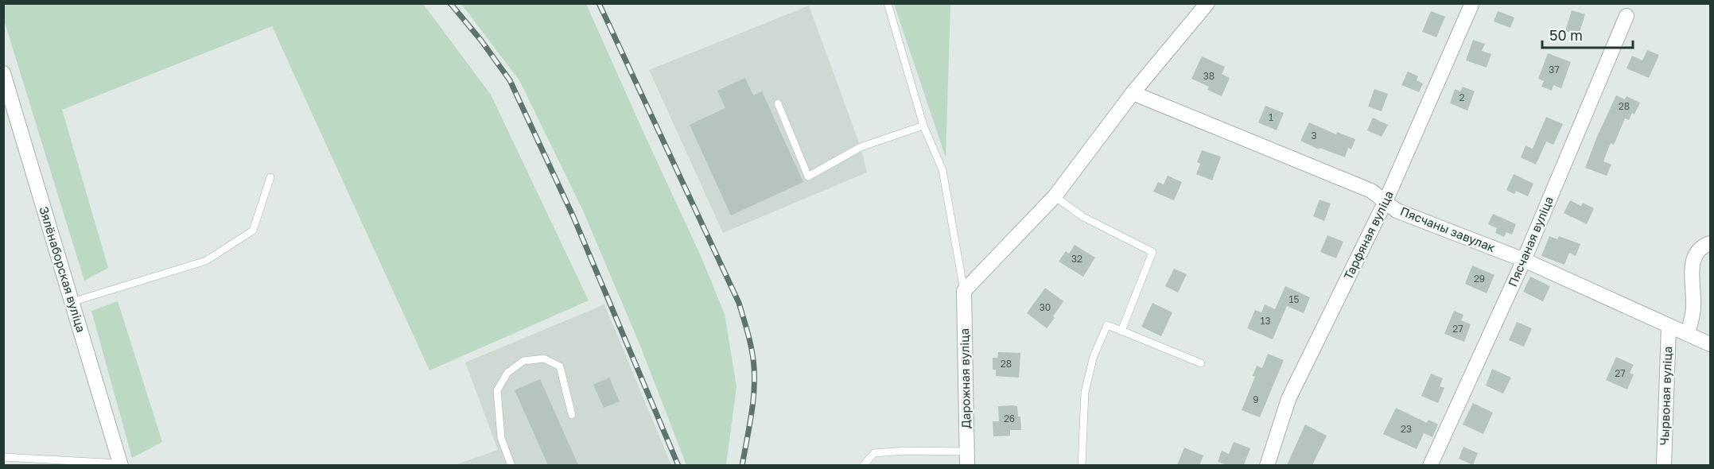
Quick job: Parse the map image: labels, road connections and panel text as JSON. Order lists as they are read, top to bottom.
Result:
{
  "streets": {
    "street": [
      "Пясчаны завулак",
      "Тарфяная вуліца",
      "Пясчаная вуліца",
      "Зялёнаборская вуліца",
      "Дарожная вуліца",
      "Чырвоная вуліца"
    ]
  },
  "crossings": [
    ["Пясчаны завулак", "Тарфяная вуліца"],
    ["Пясчаны завулак", "Пясчаная вуліца"],
    ["Пясчаны завулак", "Чырвоная вуліца"]
  ],
  "house_numbers": [
    "37",
    "38",
    "2",
    "28",
    "1",
    "3",
    "32",
    "29",
    "15",
    "30",
    "13",
    "27",
    "28",
    "27",
    "9",
    "26",
    "23"
  ],
  "scale_bar": "50 m"
}
